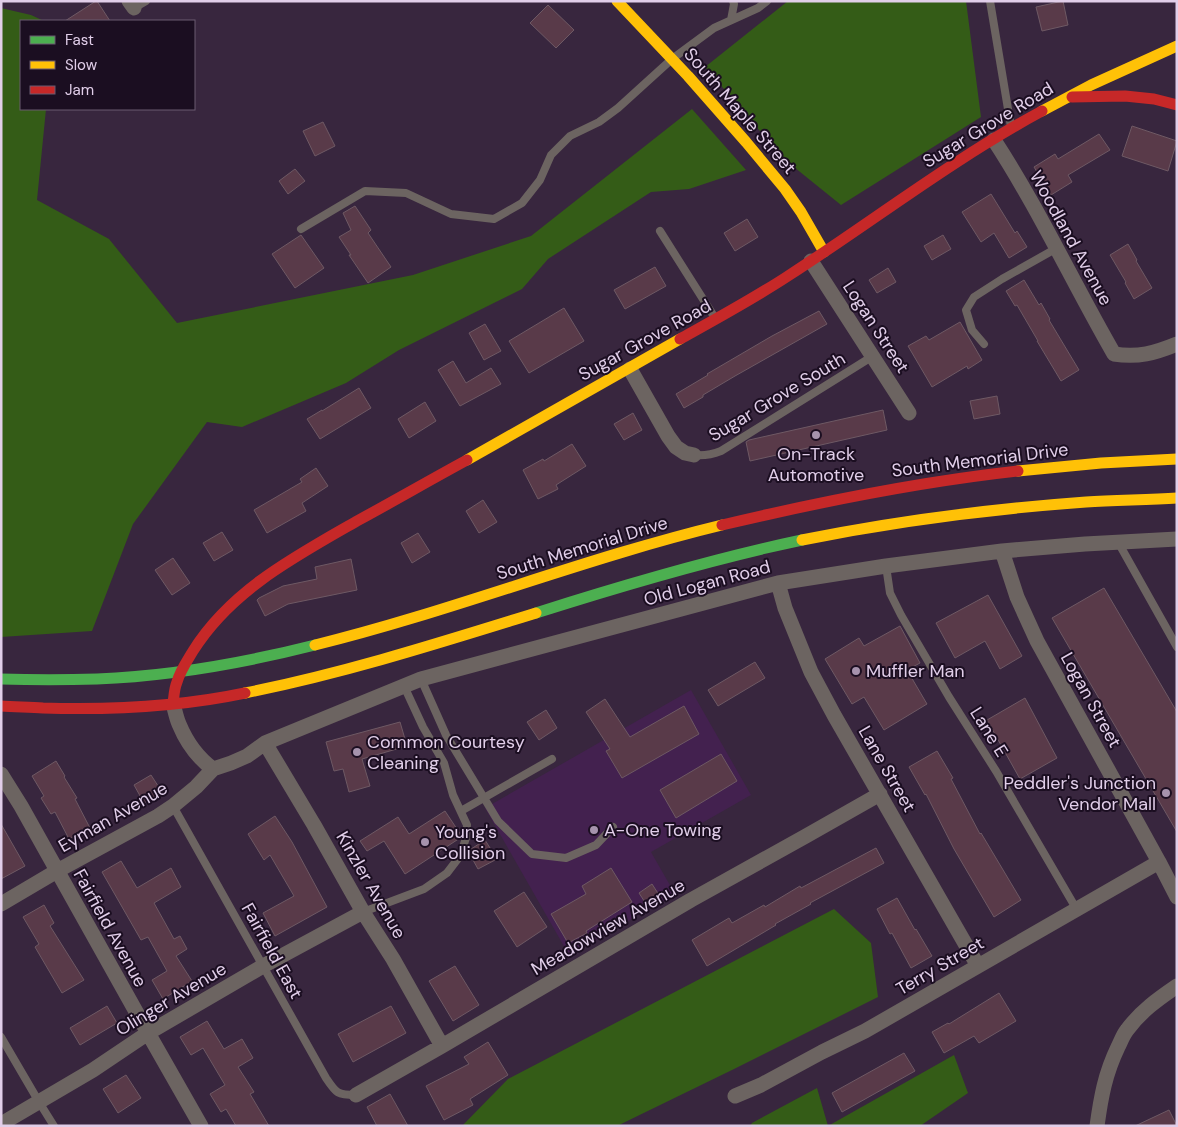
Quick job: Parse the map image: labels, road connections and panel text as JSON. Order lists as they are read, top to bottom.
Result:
{
  "streets": {
    "main road": ["South Maple Street", "Sugar Grove Road", "South Memorial Drive"],
    "street": [
      "Woodland Avenue",
      "Logan Street",
      "Old Logan Road",
      "Lane Street",
      "Eyman Avenue",
      "Kinzler Avenue",
      "Meadowview Avenue",
      "Fairfield Avenue",
      "Terry Street",
      "Olinger Avenue"
    ],
    "lane": ["Sugar Grove South", "Lane E", "Fairfield East"]
  },
  "crossings": [
    ["South Maple Street", "Sugar Grove Road"],
    ["Sugar Grove Road", "Woodland Avenue"],
    ["Sugar Grove Road", "Logan Street"],
    ["Sugar Grove Road", "South Memorial Drive"],
    ["Logan Street", "Sugar Grove South"],
    ["Logan Street", "Old Logan Road"],
    ["Logan Street", "Terry Street"],
    ["Old Logan Road", "Lane E"],
    ["Old Logan Road", "Lane Street"],
    ["Old Logan Road", "Eyman Avenue"],
    ["Old Logan Road", "Kinzler Avenue"],
    ["Lane E", "Terry Street"],
    ["Lane Street", "Meadowview Avenue"],
    ["Lane Street", "Terry Street"],
    ["Eyman Avenue", "Kinzler Avenue"],
    ["Eyman Avenue", "Fairfield Avenue"],
    ["Eyman Avenue", "Fairfield East"],
    ["Kinzler Avenue", "Meadowview Avenue"],
    ["Kinzler Avenue", "Olinger Avenue"],
    ["Meadowview Avenue", "Fairfield East"],
    ["Fairfield Avenue", "Olinger Avenue"],
    ["Fairfield East", "Olinger Avenue"]
  ],
  "places": [
    "On-Track Automotive",
    "Muffler Man",
    "Common Courtesy Cleaning",
    "Peddler's Junction Vendor Mall",
    "A-One Towing",
    "Young's Collision"
  ],
  "legend": ["Fast", "Slow", "Jam"]
}
